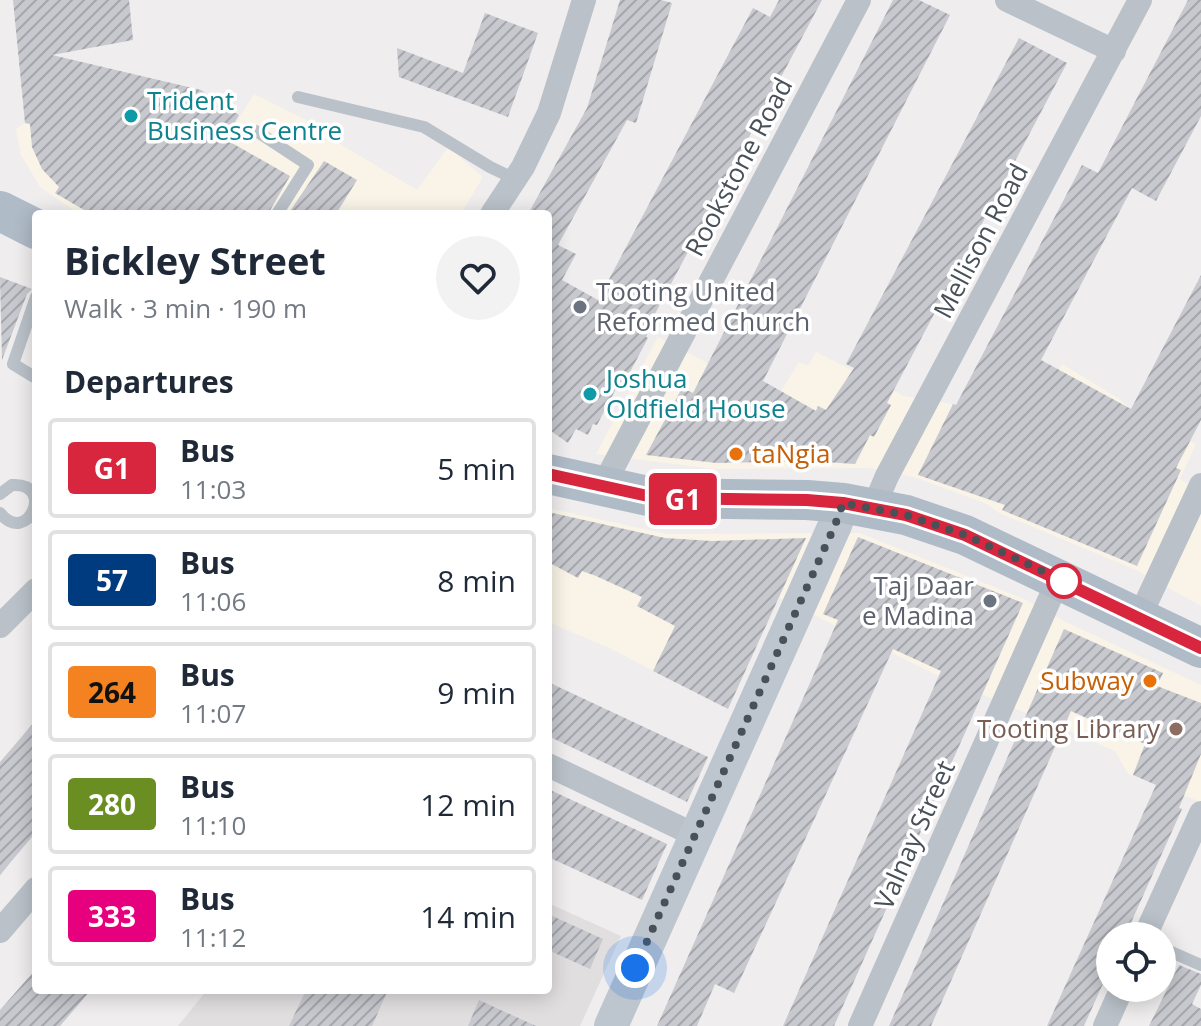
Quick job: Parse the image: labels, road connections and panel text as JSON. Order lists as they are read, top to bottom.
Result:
{
  "streets": {
    "street": ["Rookstone Road", "Mellison Road", "Valnay Street"]
  },
  "places": [
    "Trident Business Centre",
    "Tooting United Reformed Church",
    "Joshua Oldfield House",
    "taNgia",
    "Taj Daar e Madina",
    "Subway",
    "Tooting Library"
  ],
  "lines": ["bus line G1"],
  "page": {
    "on_map": "G1",
    "heading": [
      ["Bickley Street", "Walk · 3 min · 190 m"],
      "Departures"
    ],
    "list": [
      {
        "mark": "G1",
        "name": "Bus",
        "note": "11:03",
        "value": "5 min"
      },
      {
        "mark": "57",
        "name": "Bus",
        "note": "11:06",
        "value": "8 min"
      },
      {
        "mark": "264",
        "name": "Bus",
        "note": "11:07",
        "value": "9 min"
      },
      {
        "mark": "280",
        "name": "Bus",
        "note": "11:10",
        "value": "12 min"
      },
      {
        "mark": "333",
        "name": "Bus",
        "note": "11:12",
        "value": "14 min"
      }
    ]
  }
}
